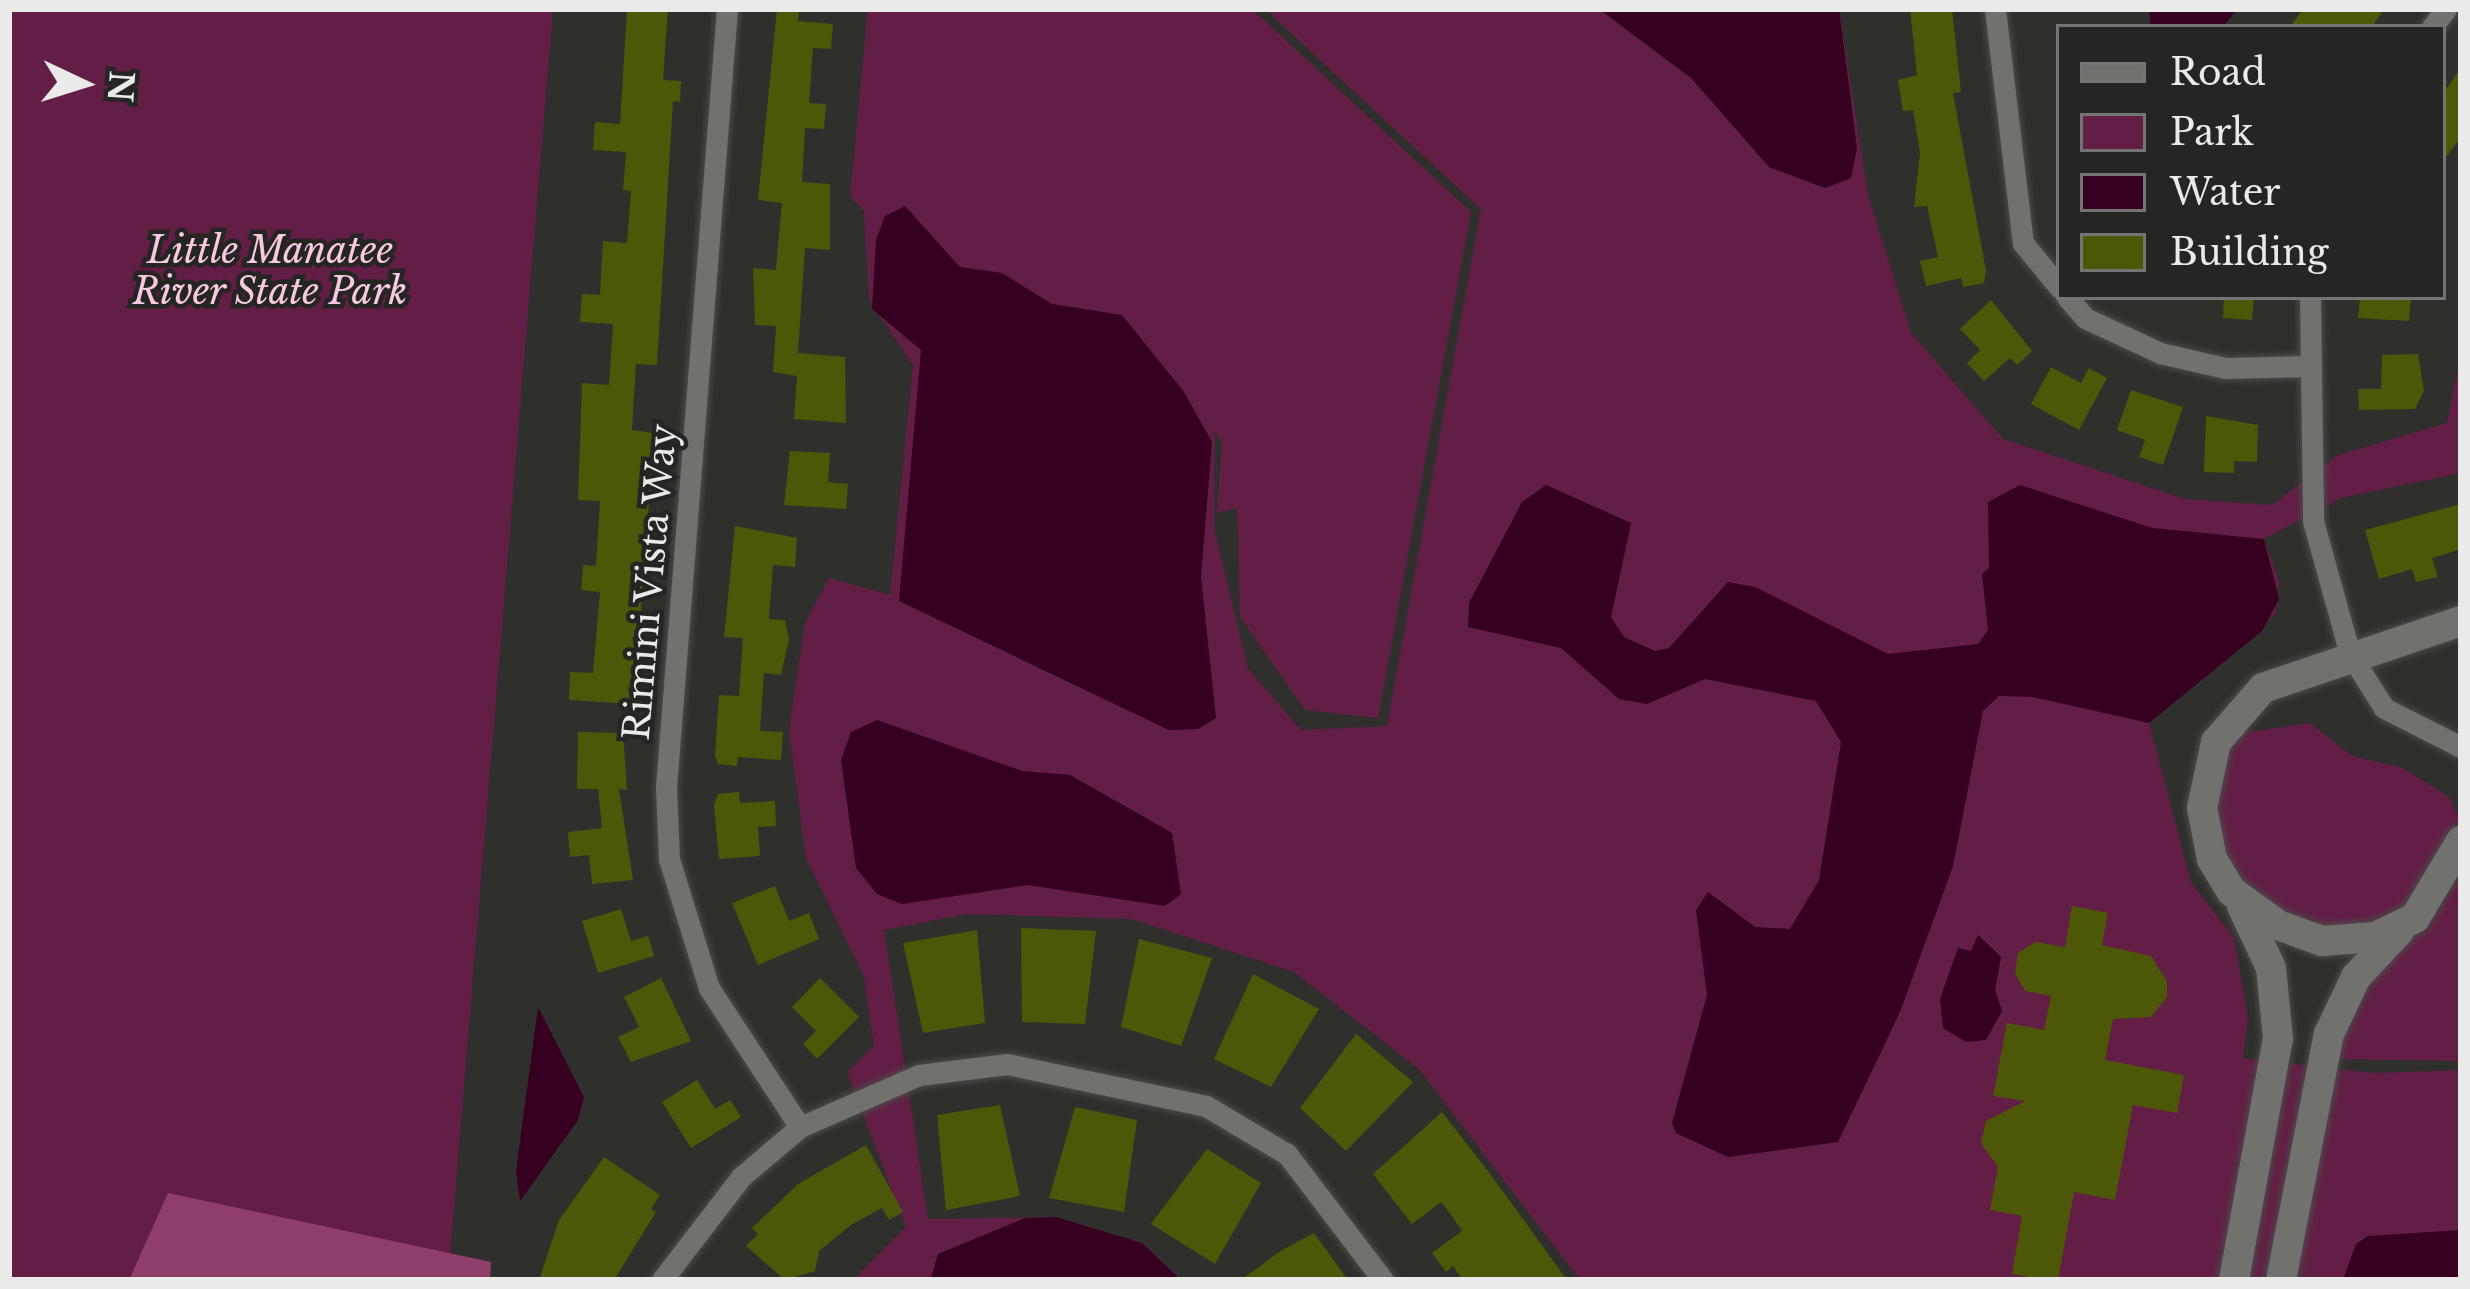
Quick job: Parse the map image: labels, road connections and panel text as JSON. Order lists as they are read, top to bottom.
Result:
{
  "streets": {
    "street": ["Rimini Vista Way"]
  },
  "parks": ["Little Manatee River State Park"],
  "legend": [
    "Road",
    "Park",
    "Water",
    "Building"
  ],
  "north": "right"
}
